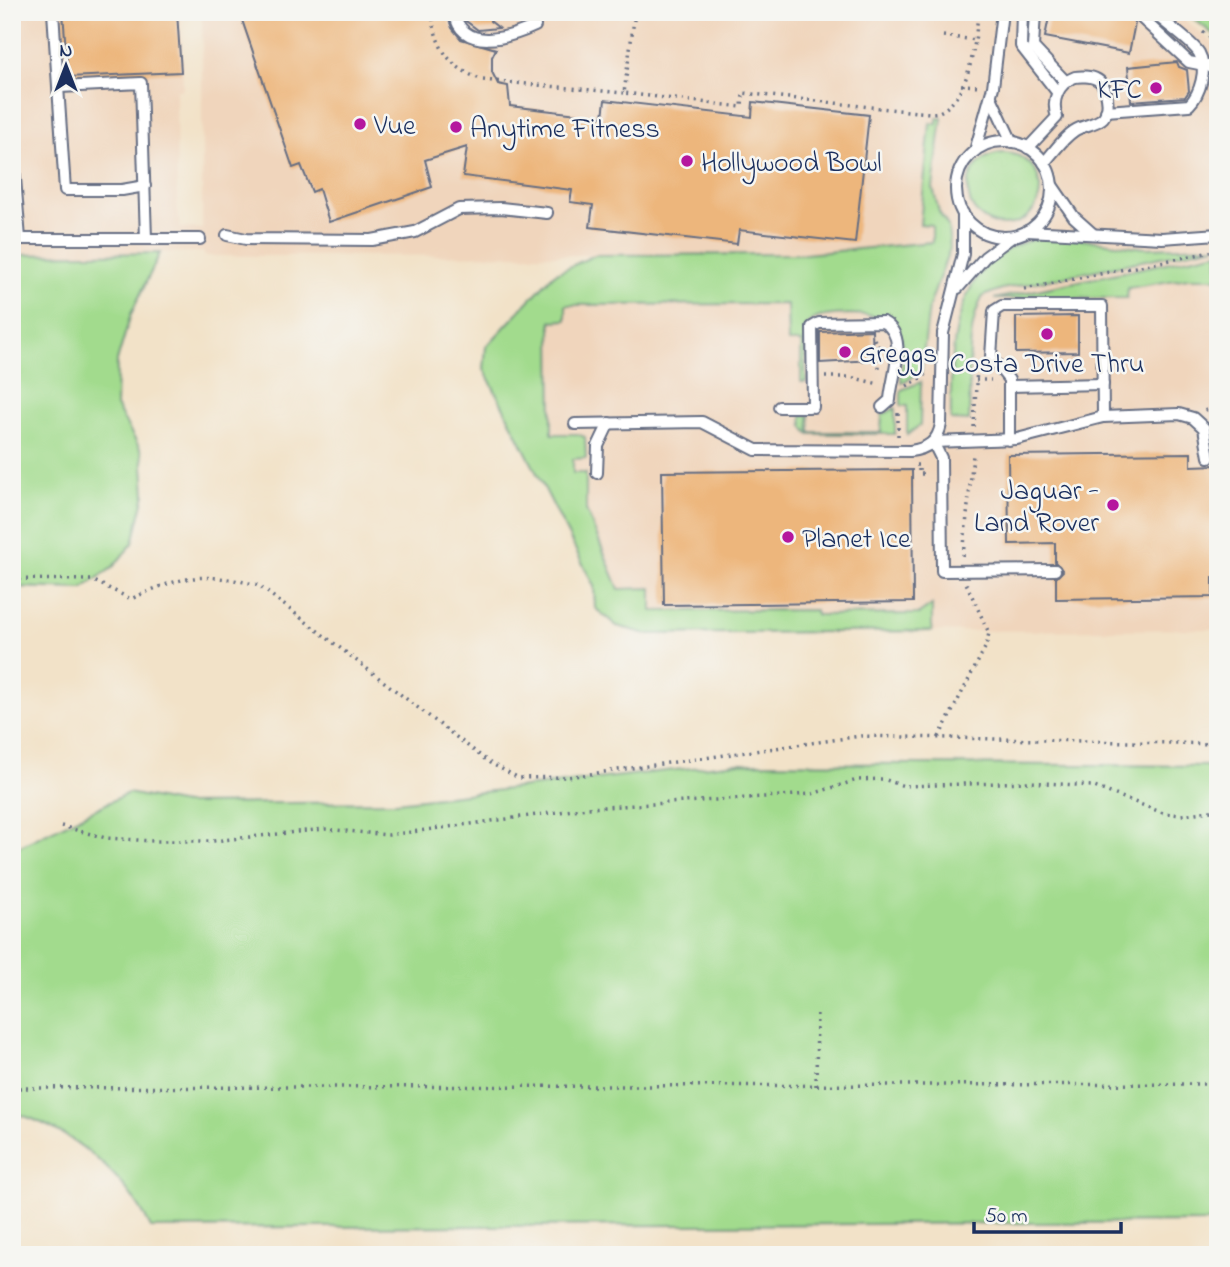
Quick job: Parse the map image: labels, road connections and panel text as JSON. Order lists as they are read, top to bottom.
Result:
{
  "places": [
    "KFC",
    "Vue",
    "Anytime Fitness",
    "Hollywood Bowl",
    "Costa Drive Thru",
    "Greggs",
    "Jaguar - Land Rover",
    "Planet Ice"
  ],
  "scale_bar": "50 m",
  "north": "top"
}
